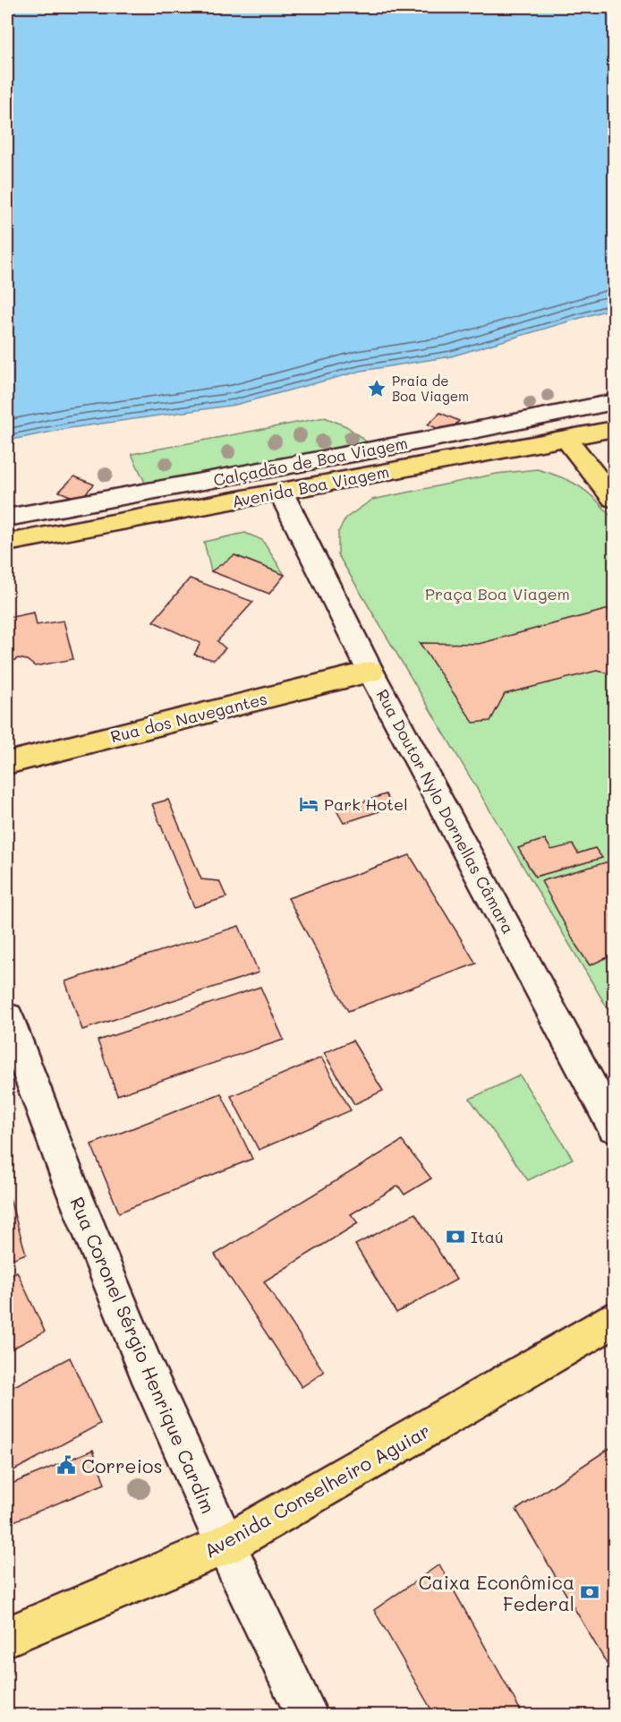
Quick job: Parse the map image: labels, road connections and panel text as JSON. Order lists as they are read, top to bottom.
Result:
{
  "streets": {
    "main road": ["Avenida Boa Viagem", "Rua dos Navegantes", "Avenida Conselheiro Aguiar"],
    "street": ["Calçadão de Boa Viagem", "Rua Doutor Nylo Dornellas Câmara", "Rua Coronel Sérgio Henrique Cardim"]
  },
  "crossings": [
    ["Avenida Boa Viagem", "Rua Doutor Nylo Dornellas Câmara"],
    ["Rua dos Navegantes", "Rua Doutor Nylo Dornellas Câmara"],
    ["Rua Coronel Sérgio Henrique Cardim", "Avenida Conselheiro Aguiar"]
  ],
  "parks": ["Praça Boa Viagem"],
  "places": {
    "place": ["Praia de Boa Viagem"],
    "hotel": ["Park Hotel"],
    "bank": ["Itaú", "Caixa Econômica Federal"],
    "public building": ["Correios"]
  }
}
